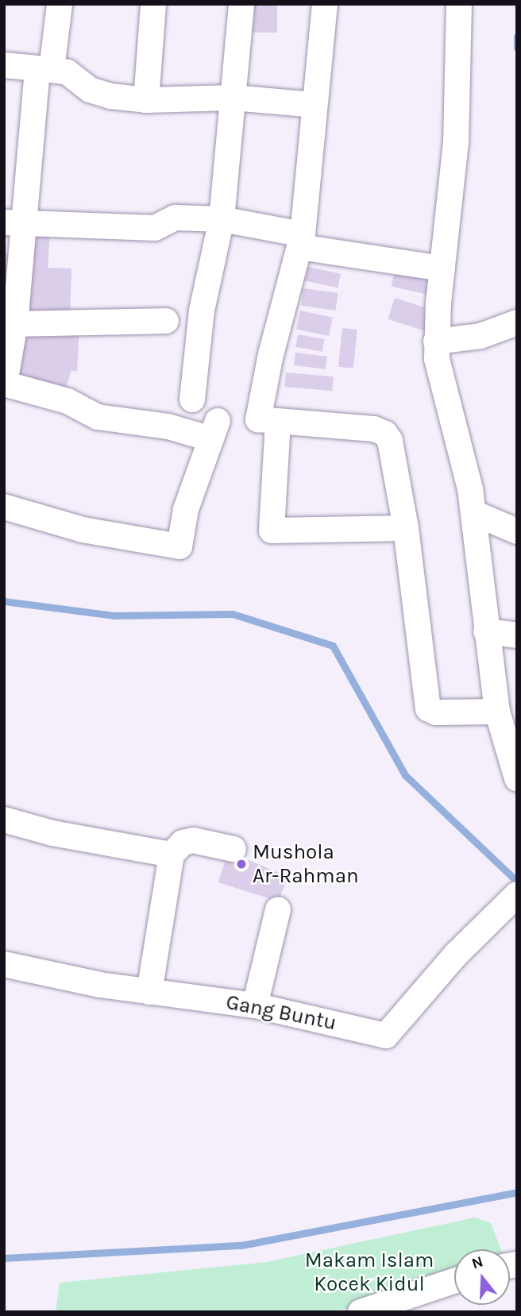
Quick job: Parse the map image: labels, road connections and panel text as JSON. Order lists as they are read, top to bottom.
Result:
{
  "streets": {
    "street": ["Gang Buntu"]
  },
  "parks": ["Makam Islam Kocek Kidul"],
  "places": ["Mushola Ar-Rahman"],
  "north": "top"
}
